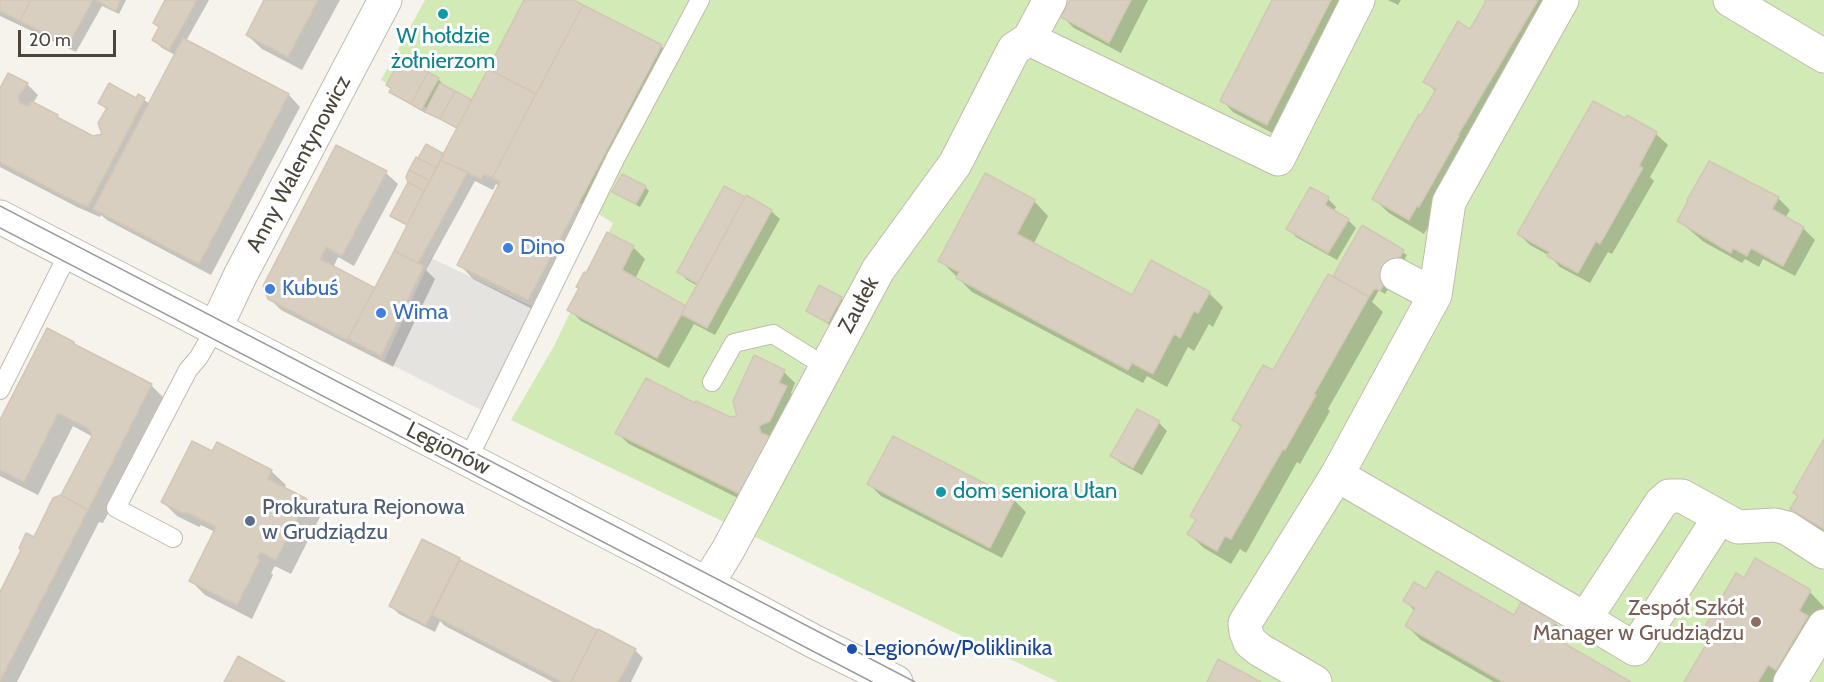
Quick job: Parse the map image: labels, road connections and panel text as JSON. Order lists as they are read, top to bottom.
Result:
{
  "streets": {
    "street": ["Anny Walentynowicz", "Zaułek", "Legionów"]
  },
  "crossings": [
    ["Anny Walentynowicz", "Legionów"],
    ["Zaułek", "Legionów"]
  ],
  "places": [
    "W hołdzie żołnierzom",
    "Dino",
    "Kubuś",
    "Wima",
    "dom seniora Ułan",
    "Prokuratura Rejonowa w Grudziądzu",
    "Zespół Szkół Manager w Grudziądzu",
    "Legionów/Poliklinika"
  ],
  "scale_bar": "20 m"
}
